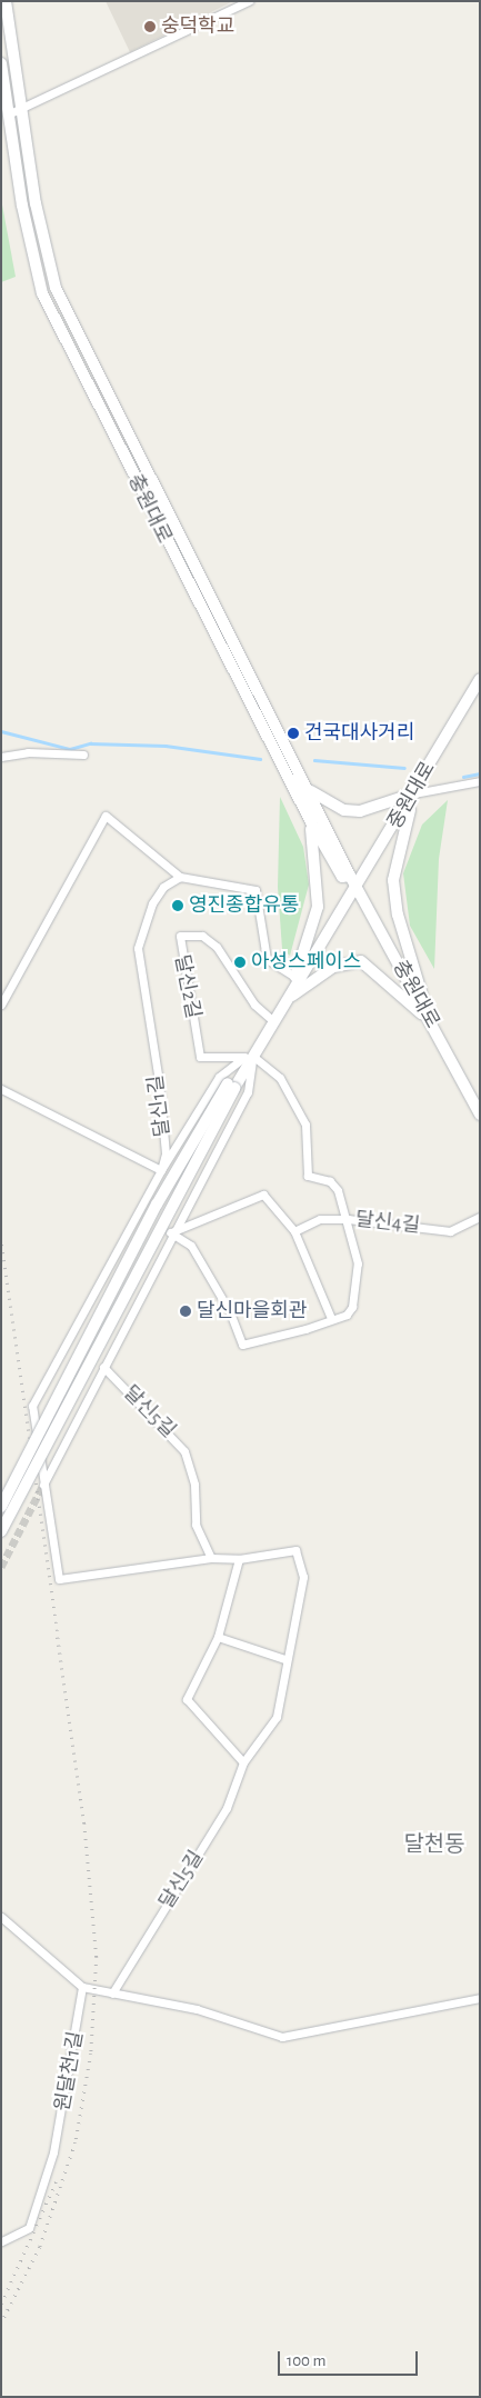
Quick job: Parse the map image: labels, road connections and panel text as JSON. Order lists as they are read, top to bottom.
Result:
{
  "streets": {
    "street": [
      "충원대로",
      "중원대로",
      "달신2길",
      "달신1길",
      "달신4길",
      "달신5길",
      "원달천1길"
    ]
  },
  "crossings": [
    ["충원대로", "중원대로"],
    ["중원대로", "달신2길"]
  ],
  "districts": ["달천동"],
  "places": [
    "숭덕학교",
    "건국대사거리",
    "영진종합유통",
    "아성스페이스",
    "달신마을회관"
  ],
  "scale_bar": "100 m"
}
